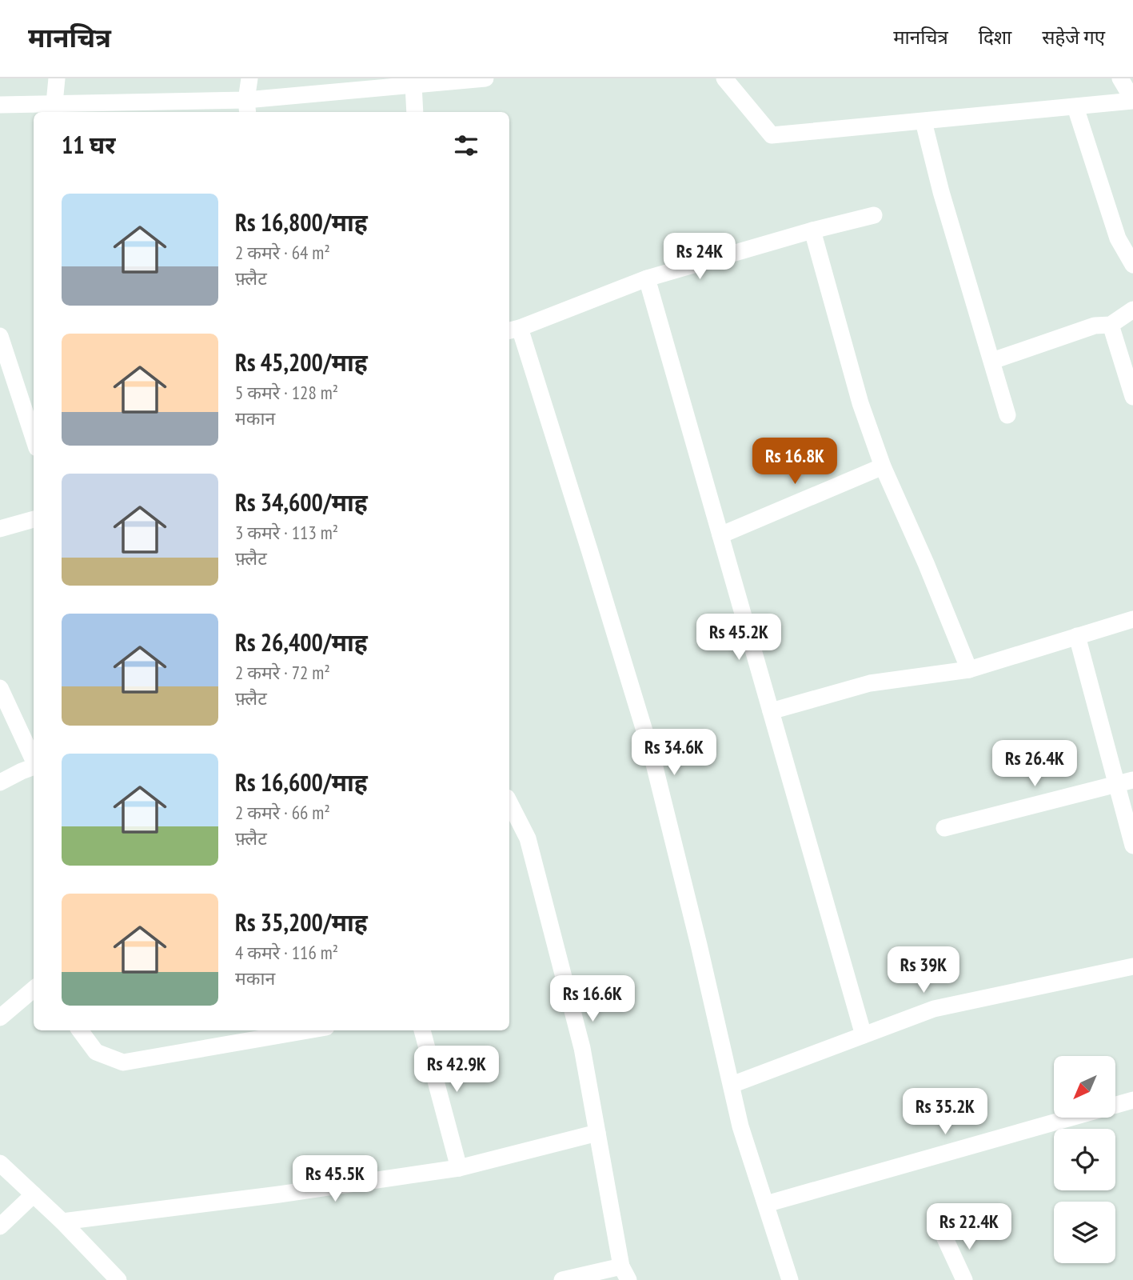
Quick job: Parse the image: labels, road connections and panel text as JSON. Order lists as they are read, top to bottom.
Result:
{
  "north": "bottom left",
  "page": {
    "header": "मानचित्र",
    "nav": ["मानचित्र", "दिशा", "सहेजे गए"],
    "heading": "11 घर",
    "list": [
      {
        "name": "Rs 16,800/माह",
        "note": "2 कमरे · 64 m² · फ़्लैट"
      },
      {
        "name": "Rs 45,200/माह",
        "note": "5 कमरे · 128 m² · मकान"
      },
      {
        "name": "Rs 34,600/माह",
        "note": "3 कमरे · 113 m² · फ़्लैट"
      },
      {
        "name": "Rs 26,400/माह",
        "note": "2 कमरे · 72 m² · फ़्लैट"
      },
      {
        "name": "Rs 16,600/माह",
        "note": "2 कमरे · 66 m² · फ़्लैट"
      },
      {
        "name": "Rs 35,200/माह",
        "note": "4 कमरे · 116 m² · मकान"
      }
    ],
    "price": [
      "Rs 24K",
      "Rs 16.8K",
      "Rs 45.2K",
      "Rs 34.6K",
      "Rs 26.4K",
      "Rs 39K",
      "Rs 16.6K",
      "Rs 42.9K",
      "Rs 35.2K",
      "Rs 45.5K",
      "Rs 22.4K"
    ]
  }
}
